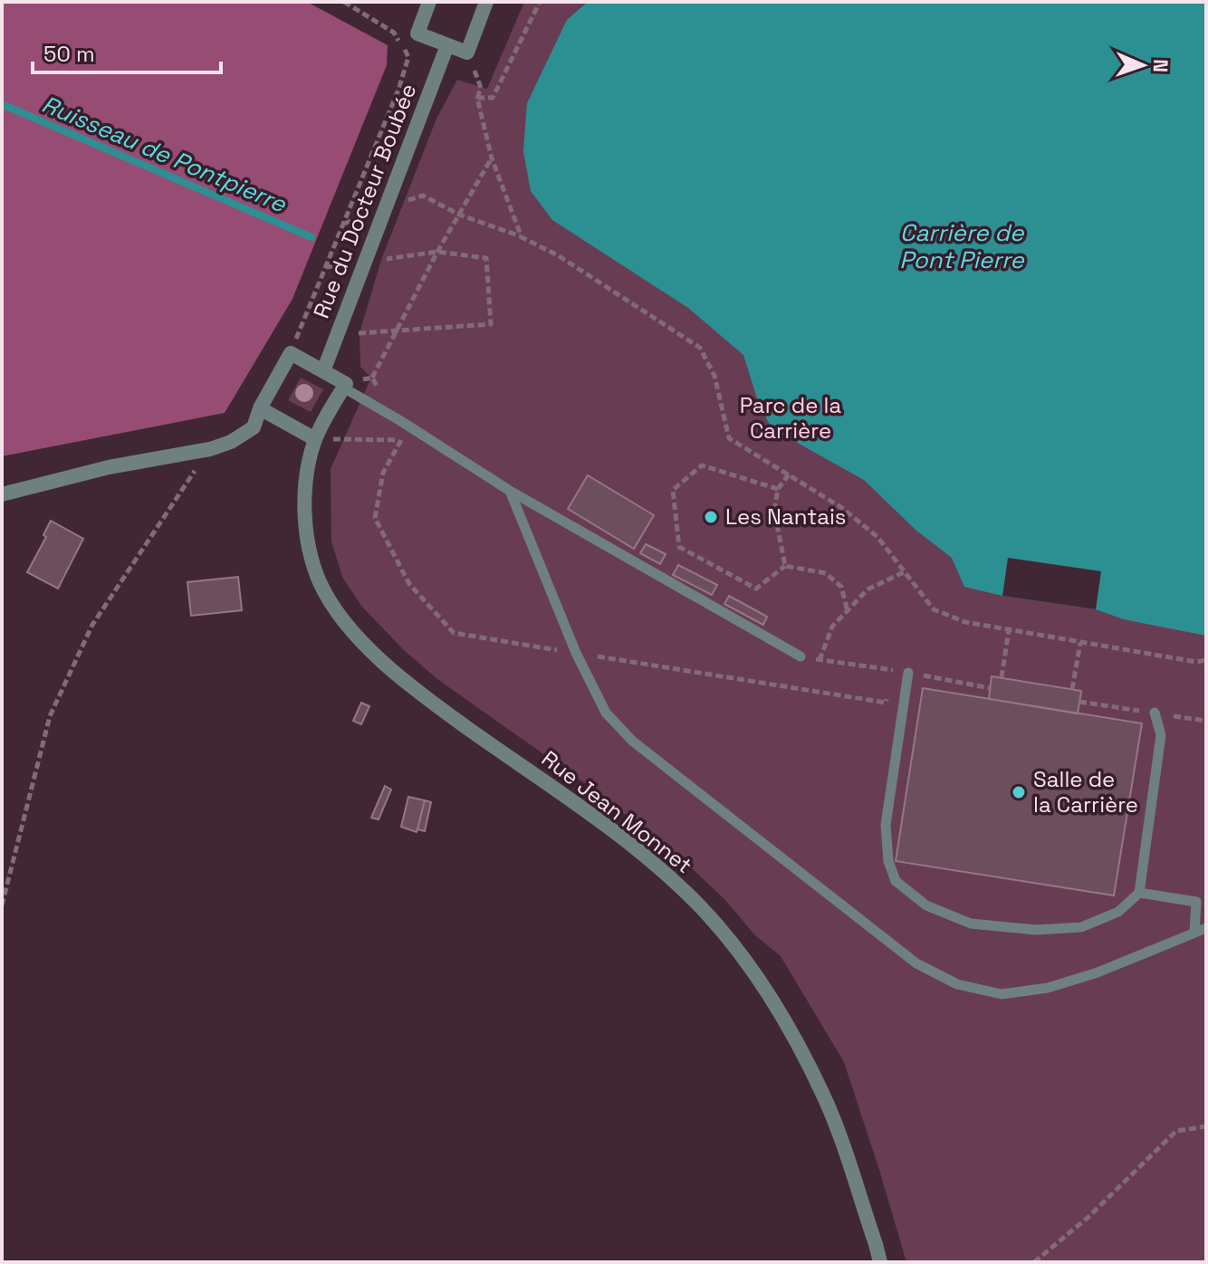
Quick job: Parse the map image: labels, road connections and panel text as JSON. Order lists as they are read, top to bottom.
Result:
{
  "streets": {
    "street": ["Rue du Docteur Boubée", "Rue Jean Monnet"]
  },
  "water": ["Ruisseau de Pontpierre", "Carrière de Pont Pierre"],
  "parks": ["Parc de la Carrière"],
  "places": ["Les Nantais", "Salle de la Carrière"],
  "scale_bar": "50 m",
  "north": "right"
}
